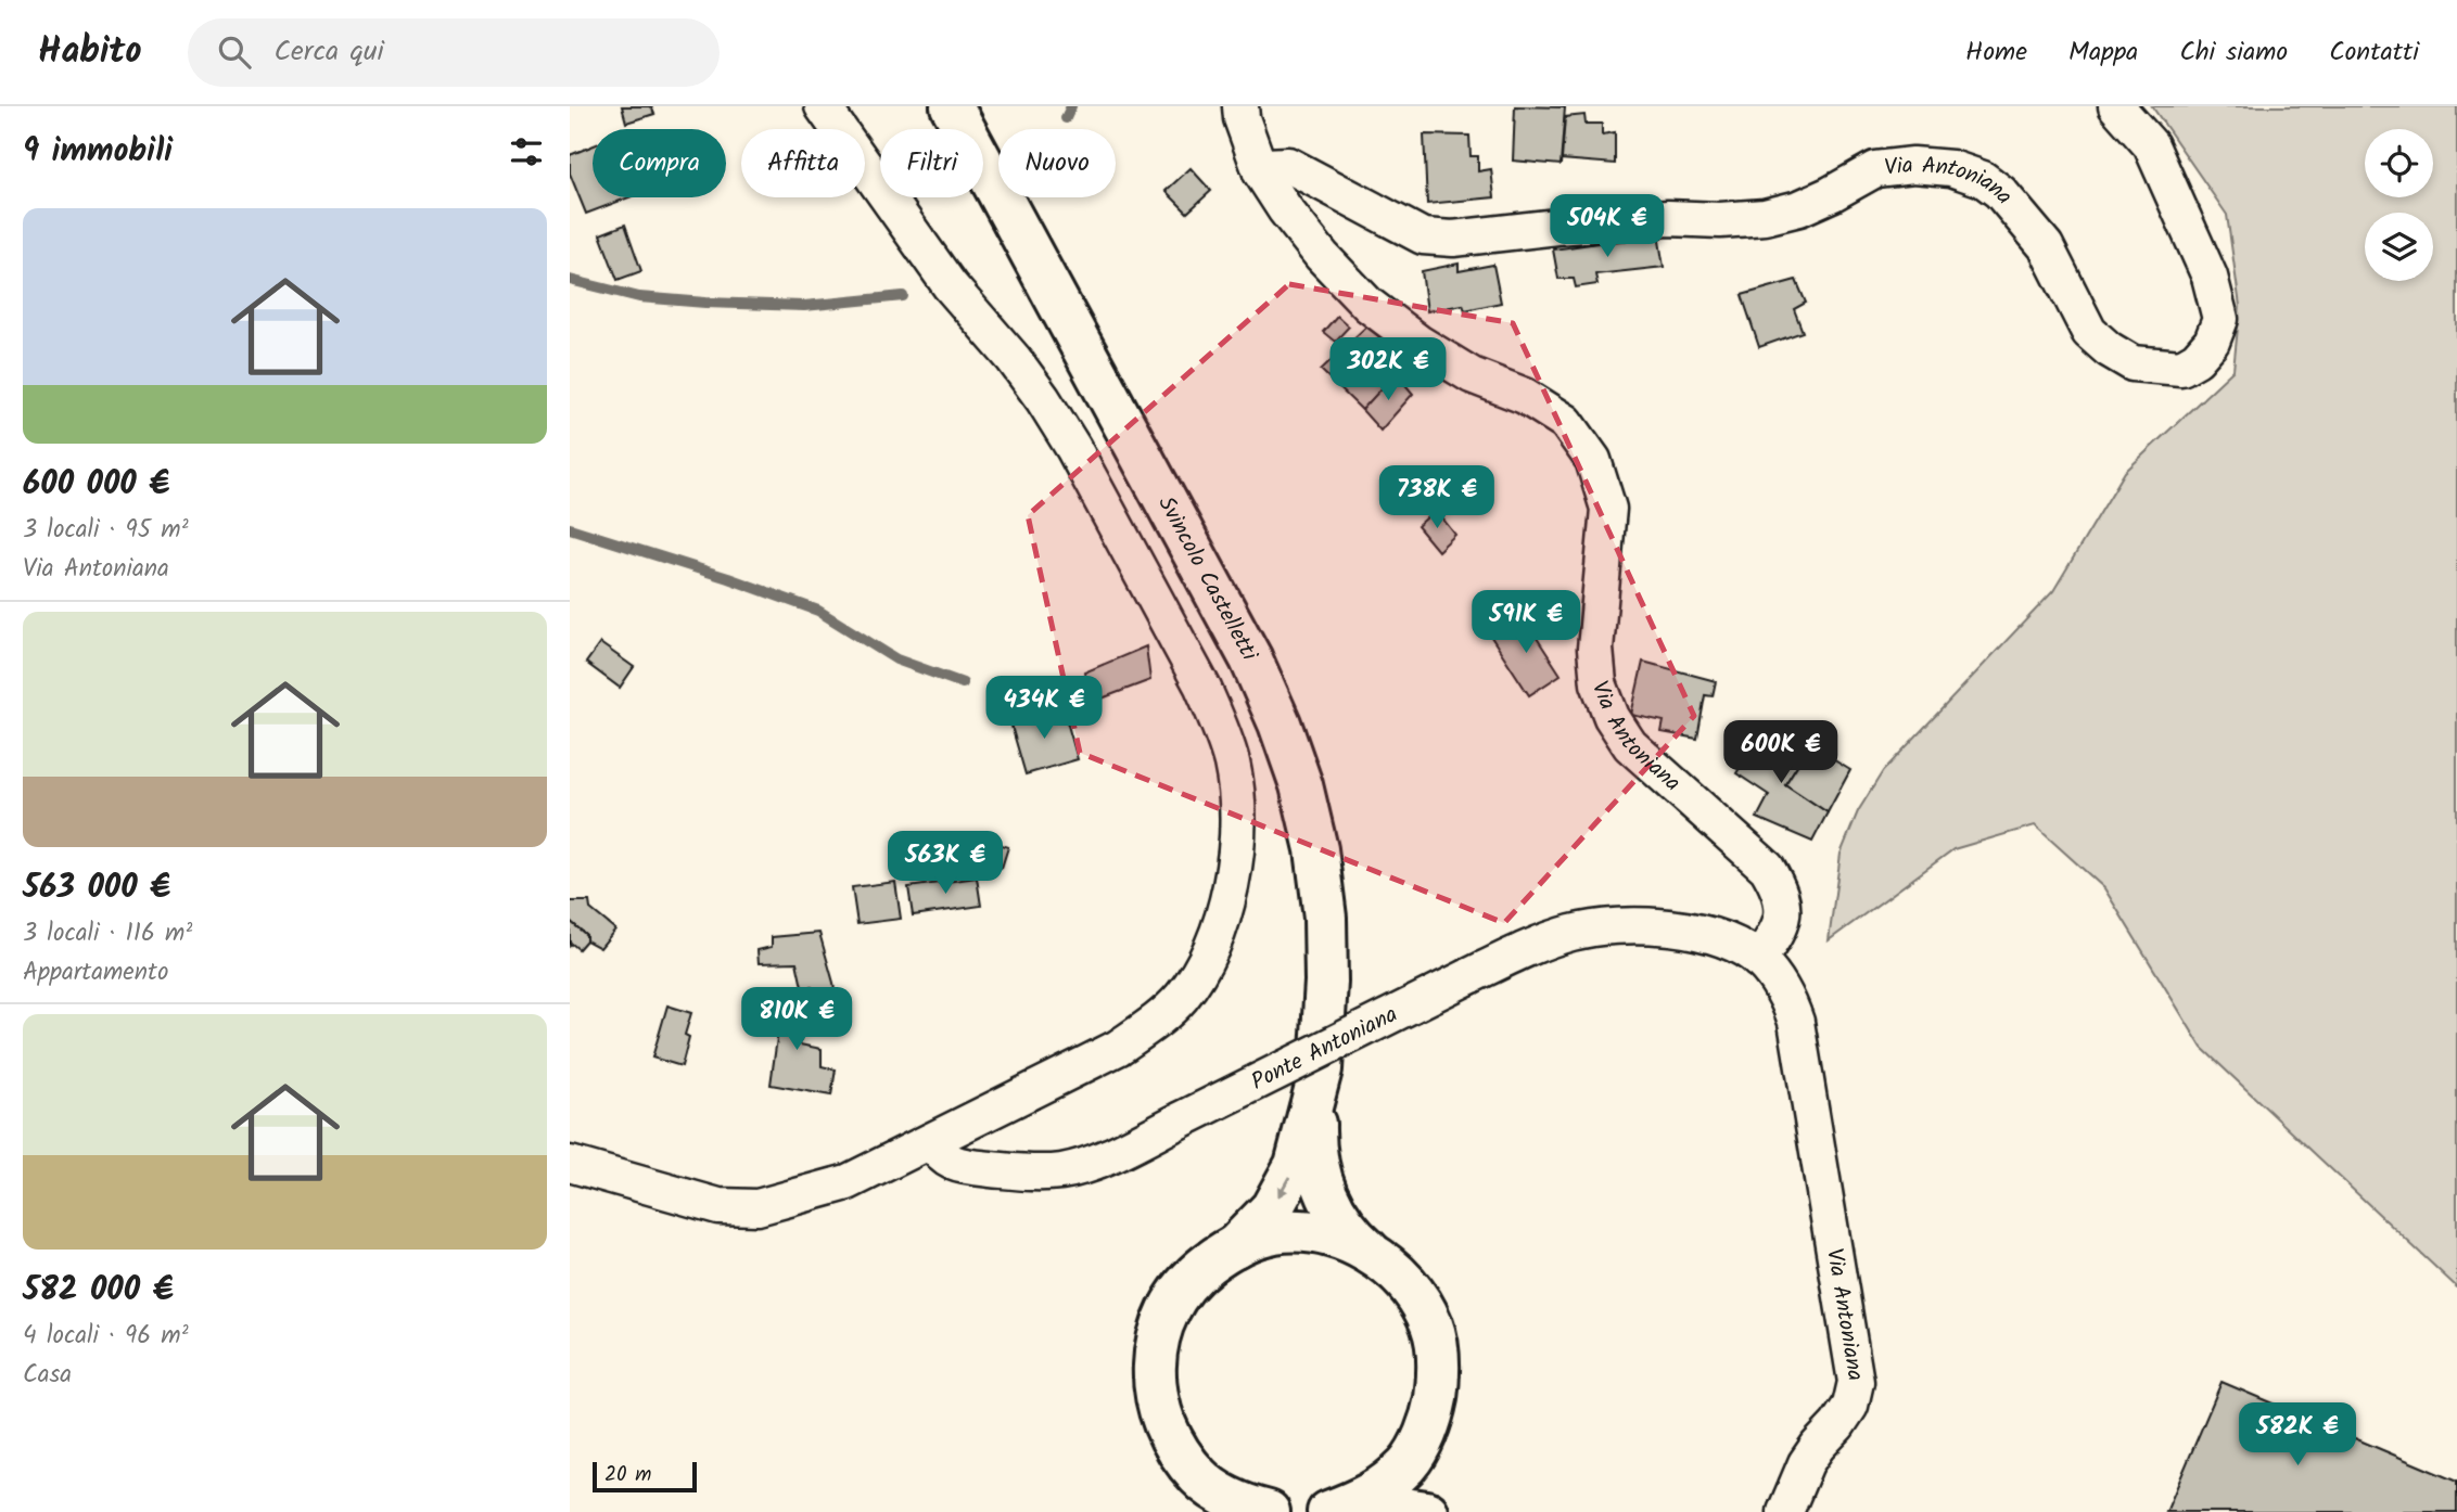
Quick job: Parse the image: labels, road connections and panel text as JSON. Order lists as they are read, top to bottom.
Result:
{
  "streets": {
    "main road": ["Svincolo Castelletti"],
    "street": ["Via Antoniana", "Ponte Antoniana"]
  },
  "crossings": [
    ["Via Antoniana", "Ponte Antoniana"]
  ],
  "scale_bar": "20 m",
  "page": {
    "header": "Habito",
    "search": "Cerca qui",
    "nav": [
      "Home",
      "Mappa",
      "Chi siamo",
      "Contatti"
    ],
    "heading": "9 immobili",
    "chip": [
      "Compra",
      "Affitta",
      "Filtri",
      "Nuovo"
    ],
    "price": [
      "504K €",
      "302K €",
      "738K €",
      "591K €",
      "434K €",
      "600K €",
      "563K €",
      "810K €",
      "582K €"
    ],
    "list": [
      {
        "name": "600 000 €",
        "note": "3 locali · 95 m² · Via Antoniana"
      },
      {
        "name": "563 000 €",
        "note": "3 locali · 116 m² · Appartamento"
      },
      {
        "name": "582 000 €",
        "note": "4 locali · 96 m² · Casa"
      }
    ],
    "scale": "20 m"
  }
}
